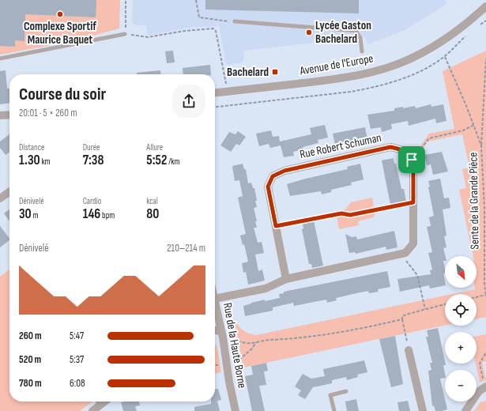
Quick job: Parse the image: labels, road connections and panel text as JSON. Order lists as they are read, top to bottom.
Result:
{
  "streets": {
    "street": ["Avenue de l'Europe", "Rue Robert Schuman", "Rue de la Haute Borne"],
    "path": ["Sente de la Grande Pièce"]
  },
  "places": {
    "other": ["Complexe Sportif Maurice Baquet", "Lycée Gaston Bachelard"],
    "transit": ["Bachelard"]
  },
  "north": "bottom right",
  "page": {
    "heading": ["Course du soir", "20:01 · 5 × 260 m"],
    "stats": [
      ["Distance", "1.30 km"],
      ["Durée", "7:38"],
      ["Allure", "5:52 /km"],
      ["Dénivelé", "30 m"],
      ["Cardio", "146 bpm"],
      ["kcal", "80"]
    ],
    "chart": ["Dénivelé", "210–214 m"],
    "map_buttons": ["+", "−"],
    "list": [
      {
        "name": "260 m",
        "note": "5:47"
      },
      {
        "name": "520 m",
        "note": "5:37"
      },
      {
        "name": "780 m",
        "note": "6:08"
      }
    ]
  }
}
